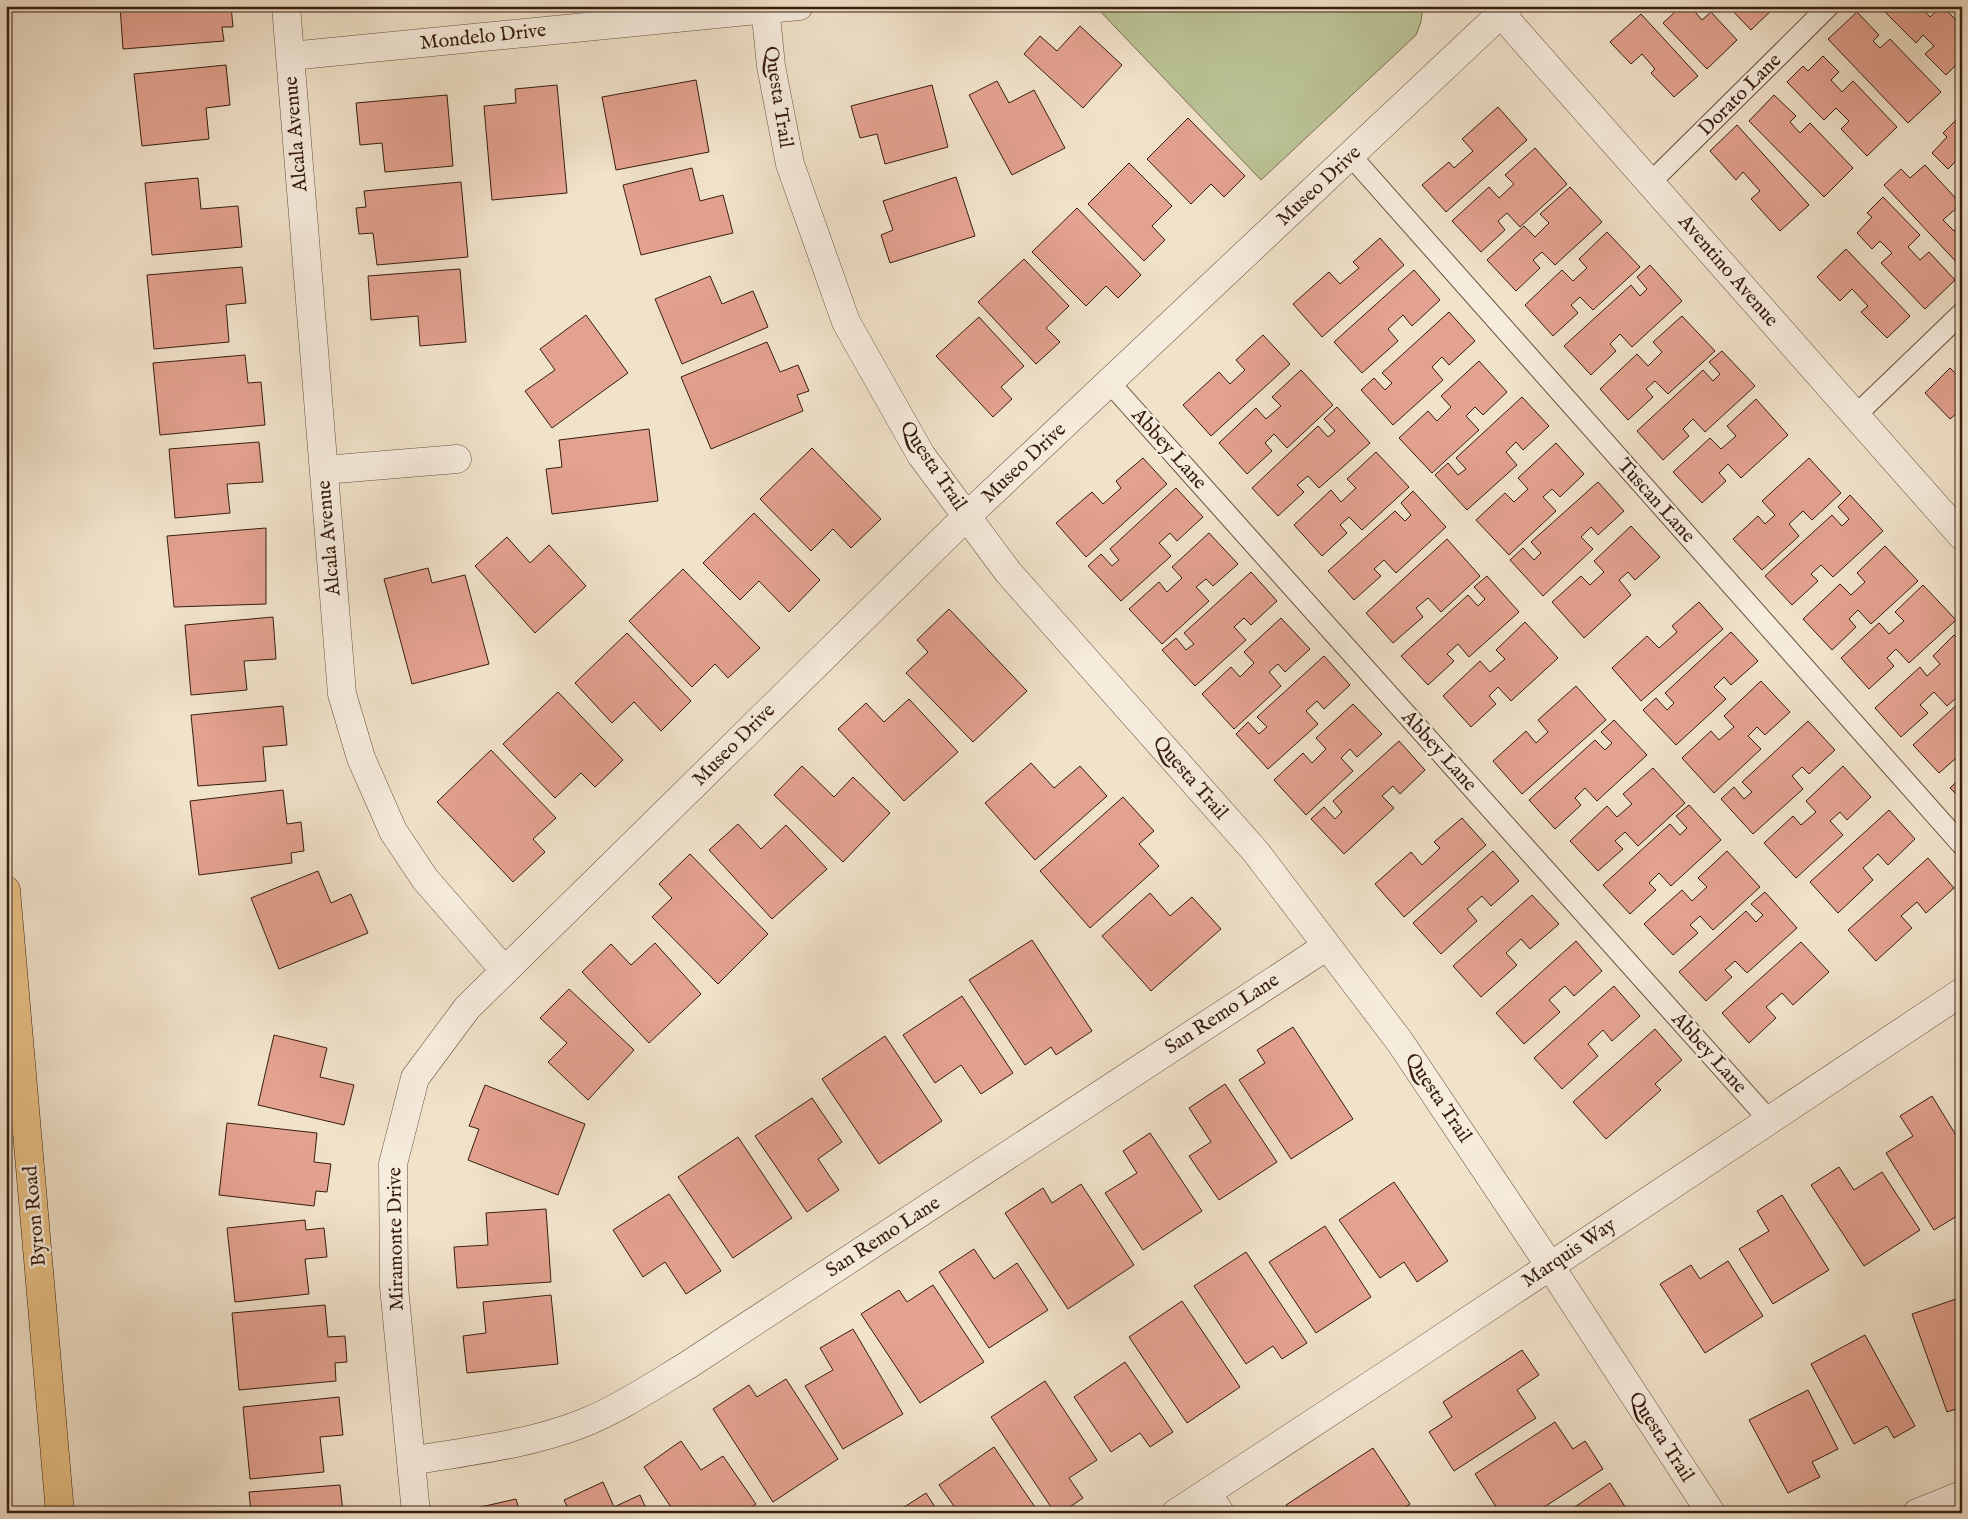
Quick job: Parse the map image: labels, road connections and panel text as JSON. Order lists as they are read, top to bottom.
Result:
{
  "streets": {
    "main road": ["Byron Road"],
    "street": [
      "Mondelo Drive",
      "Questa Trail",
      "Alcala Avenue",
      "Museo Drive",
      "Aventino Avenue",
      "San Remo Lane",
      "Miramonte Drive",
      "Marquis Way"
    ],
    "lane": ["Dorato Lane", "Abbey Lane", "Tuscan Lane"]
  },
  "crossings": [
    ["Mondelo Drive", "Questa Trail"],
    ["Mondelo Drive", "Alcala Avenue"],
    ["Dorato Lane", "Aventino Avenue"],
    ["Questa Trail", "Museo Drive"],
    ["Questa Trail", "San Remo Lane"],
    ["Questa Trail", "Marquis Way"],
    ["Alcala Avenue", "Museo Drive"],
    ["Alcala Avenue", "Miramonte Drive"],
    ["Museo Drive", "Aventino Avenue"],
    ["Museo Drive", "Abbey Lane"],
    ["Museo Drive", "Tuscan Lane"],
    ["Museo Drive", "Miramonte Drive"],
    ["Abbey Lane", "Marquis Way"],
    ["San Remo Lane", "Miramonte Drive"]
  ]
}
